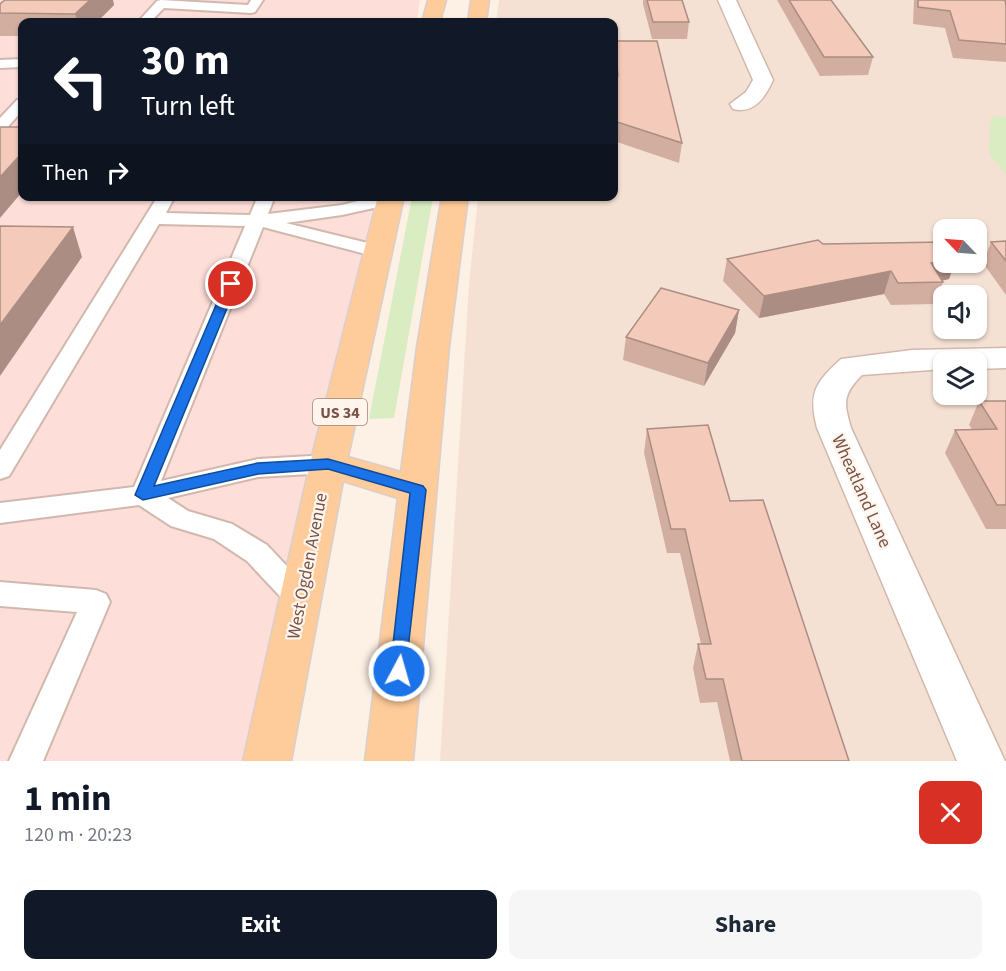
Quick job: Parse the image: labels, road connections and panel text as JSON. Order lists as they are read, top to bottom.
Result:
{
  "streets": {
    "main road": ["US 34", "West Ogden Avenue"],
    "street": ["Wheatland Lane"]
  },
  "north": "top left",
  "page": {
    "turn": ["30 m", "Turn left"],
    "then": "Then",
    "heading": ["1 min", "120 m · 20:23"],
    "buttons": ["Exit", "Share"]
  }
}
